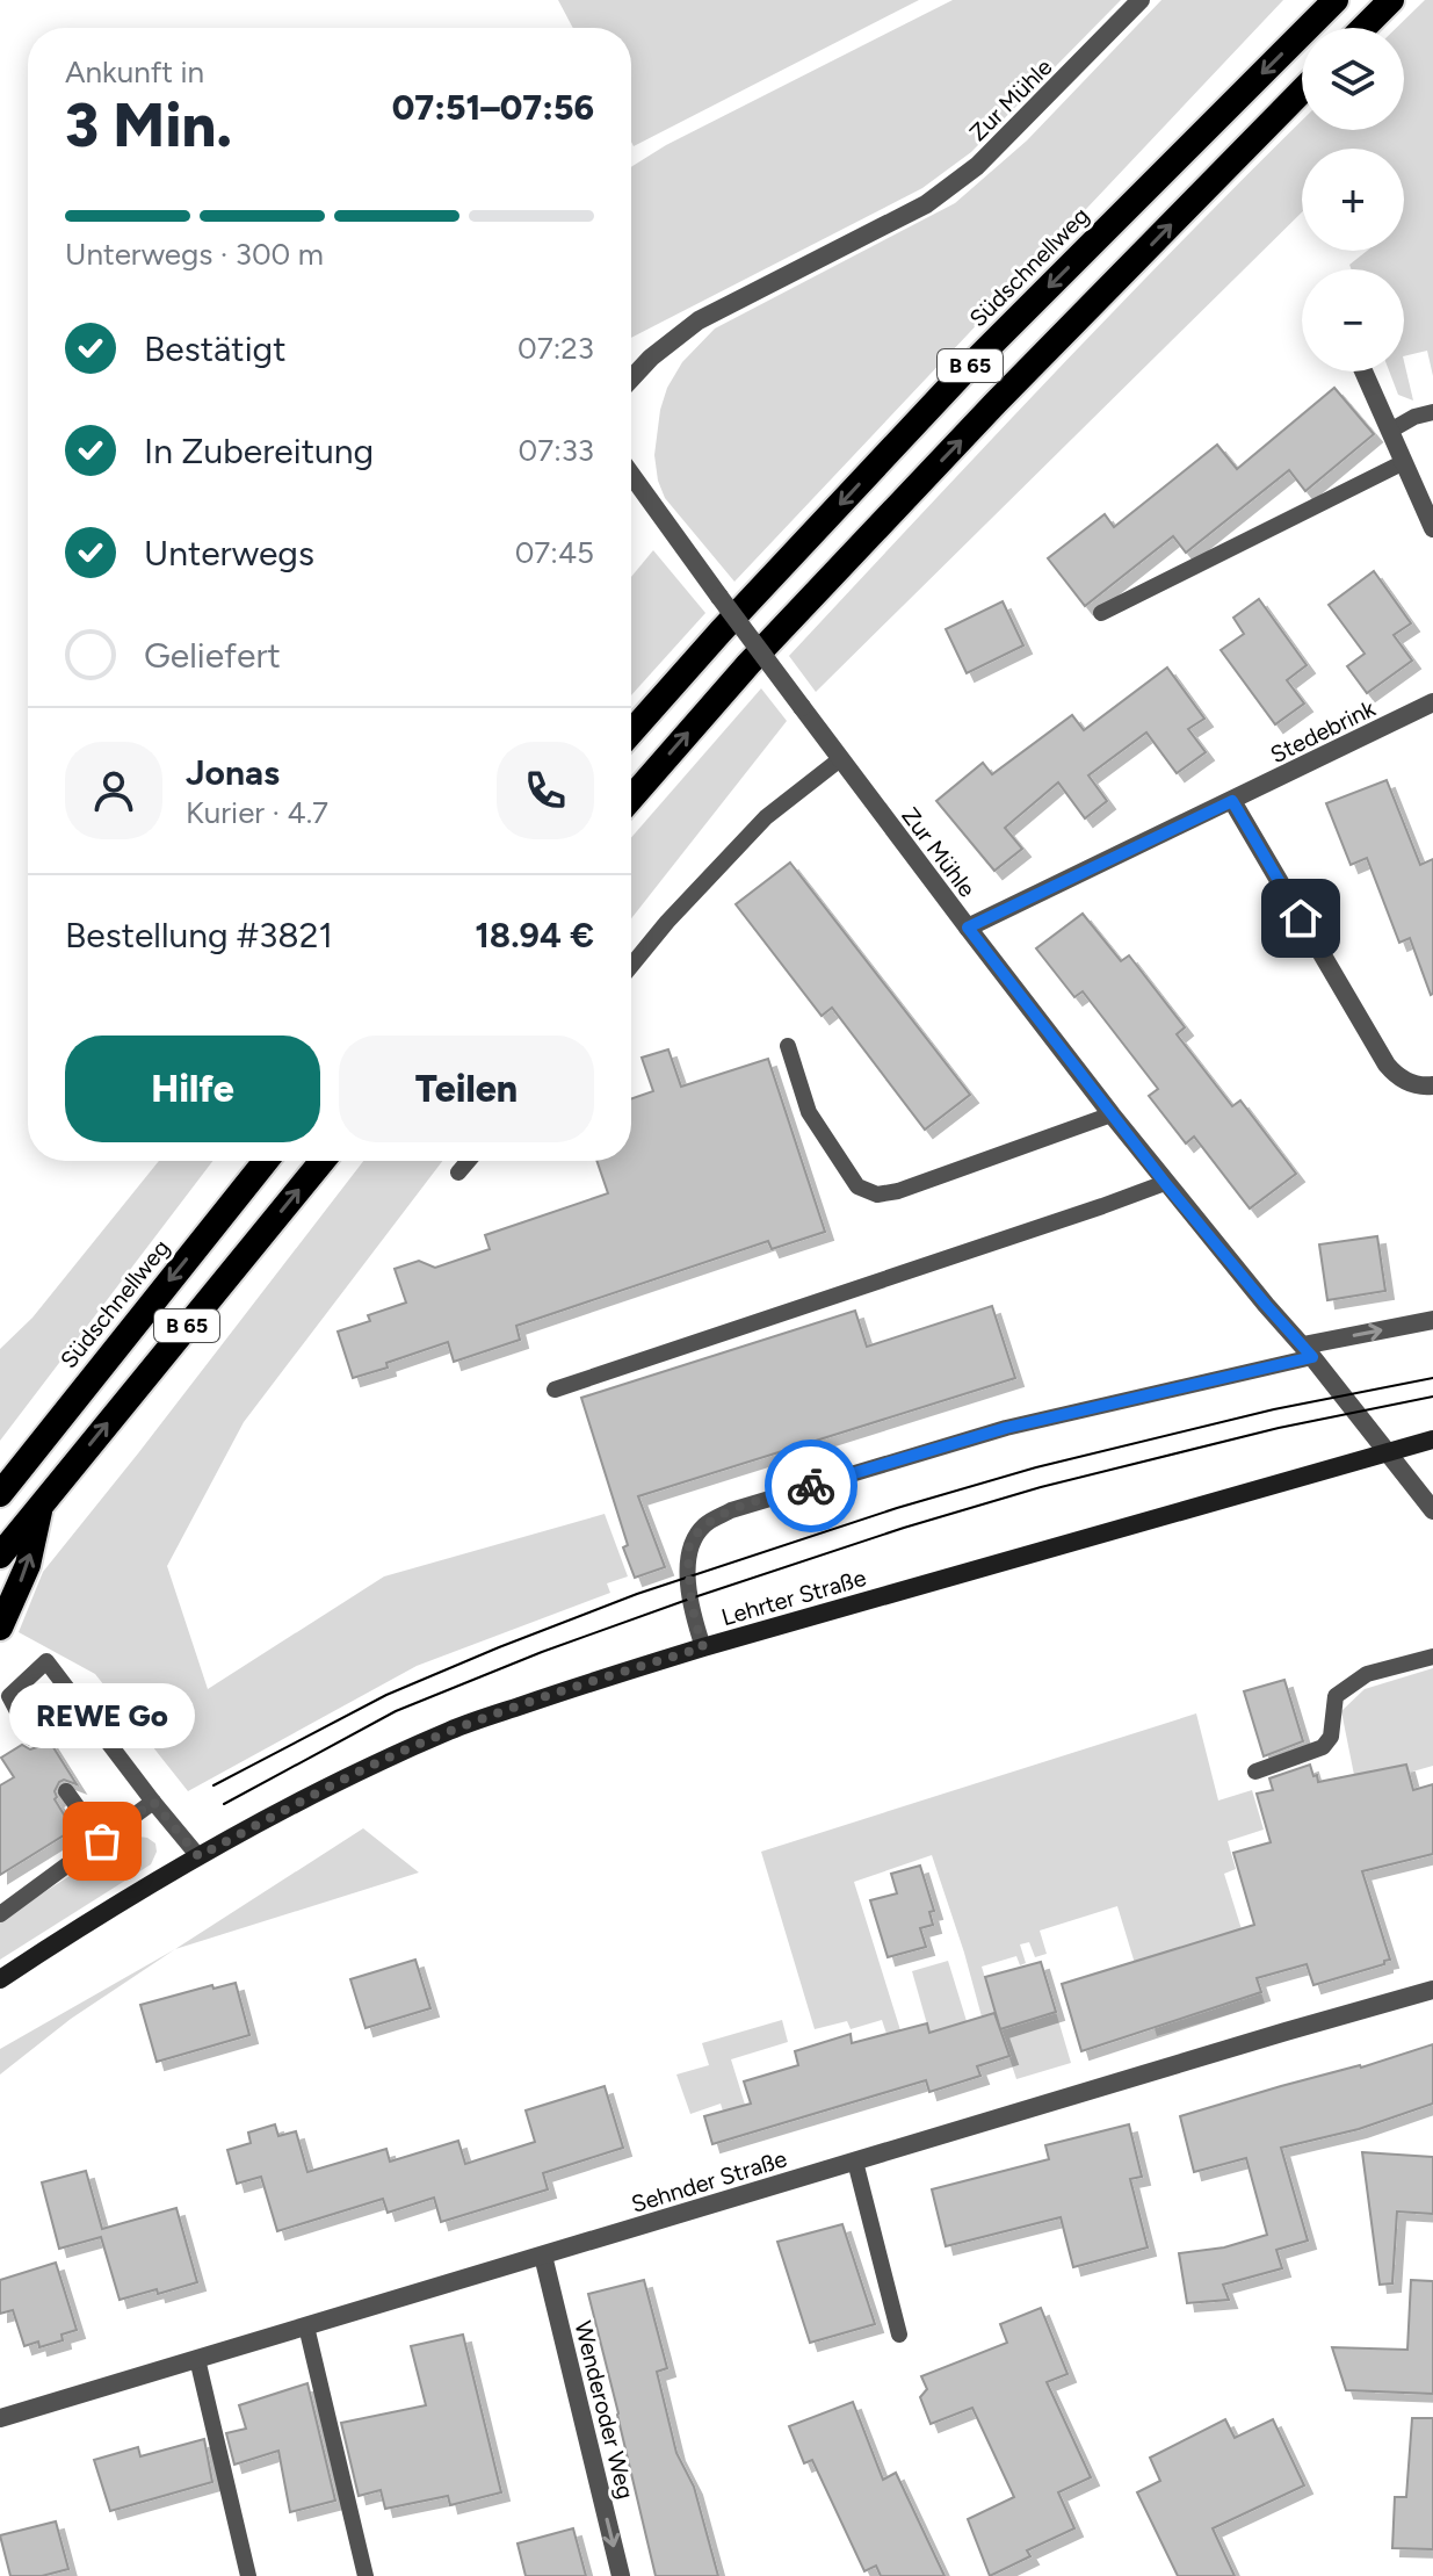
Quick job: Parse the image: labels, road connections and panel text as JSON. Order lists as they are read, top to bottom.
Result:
{
  "streets": {
    "highway": ["Südschnellweg", "B 65"],
    "main road": ["Lehrter Straße"],
    "street": [
      "Zur Mühle",
      "Stedebrink",
      "Sehnder Straße",
      "Wenderoder Weg"
    ]
  },
  "crossings": [
    ["Zur Mühle", "Stedebrink"],
    ["Zur Mühle", "Lehrter Straße"],
    ["Sehnder Straße", "Wenderoder Weg"]
  ],
  "one_way": ["Wenderoder Weg"],
  "places": ["REWE Go"],
  "page": {
    "map_buttons": ["+", "−"],
    "heading": ["3 Min.", "Ankunft in", "07:51–07:56"],
    "panel": [
      "Jonas",
      "Kurier · 4.7",
      "Bestellung #3821",
      "18.94 €"
    ],
    "bar": "Unterwegs · 300 m",
    "list": [
      ["Bestätigt", "07:23"],
      ["In Zubereitung", "07:33"],
      ["Unterwegs", "07:45"],
      "Geliefert"
    ],
    "buttons": ["Hilfe", "Teilen"],
    "bubble": "REWE Go"
  }
}
